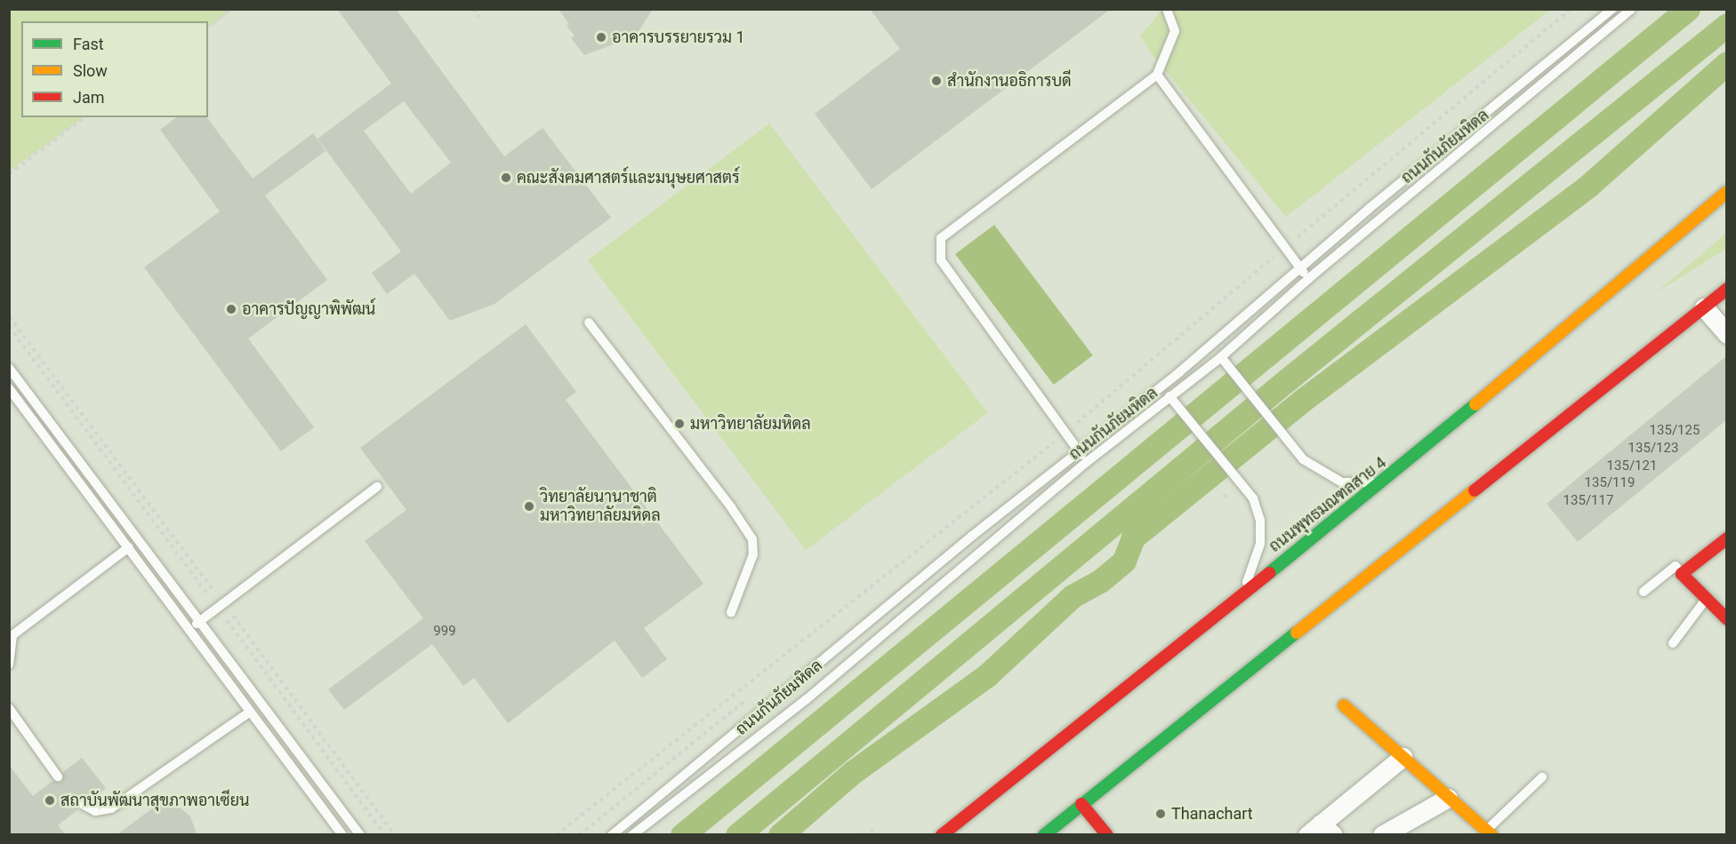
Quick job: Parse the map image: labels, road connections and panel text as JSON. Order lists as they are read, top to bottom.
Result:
{
  "streets": {
    "main road": ["ถนนพุทธมณฑลสาย 4"],
    "lane": ["ถนนกันภัยมหิดล"]
  },
  "places": [
    "อาคารบรรยายรวม 1",
    "สำนักงานอธิการบดี",
    "คณะสังคมศาสตร์และมนุษยศาสตร์",
    "อาคารปัญญาพิพัฒน์",
    "มหาวิทยาลัยมหิดล",
    "วิทยาลัยนานาชาติ มหาวิทยาลัยมหิดล",
    "สถาบันพัฒนาสุขภาพอาเซียน",
    "Thanachart"
  ],
  "house_numbers": [
    "135/125",
    "135/123",
    "135/121",
    "135/119",
    "135/117",
    "999"
  ],
  "legend": ["Fast", "Slow", "Jam"]
}
